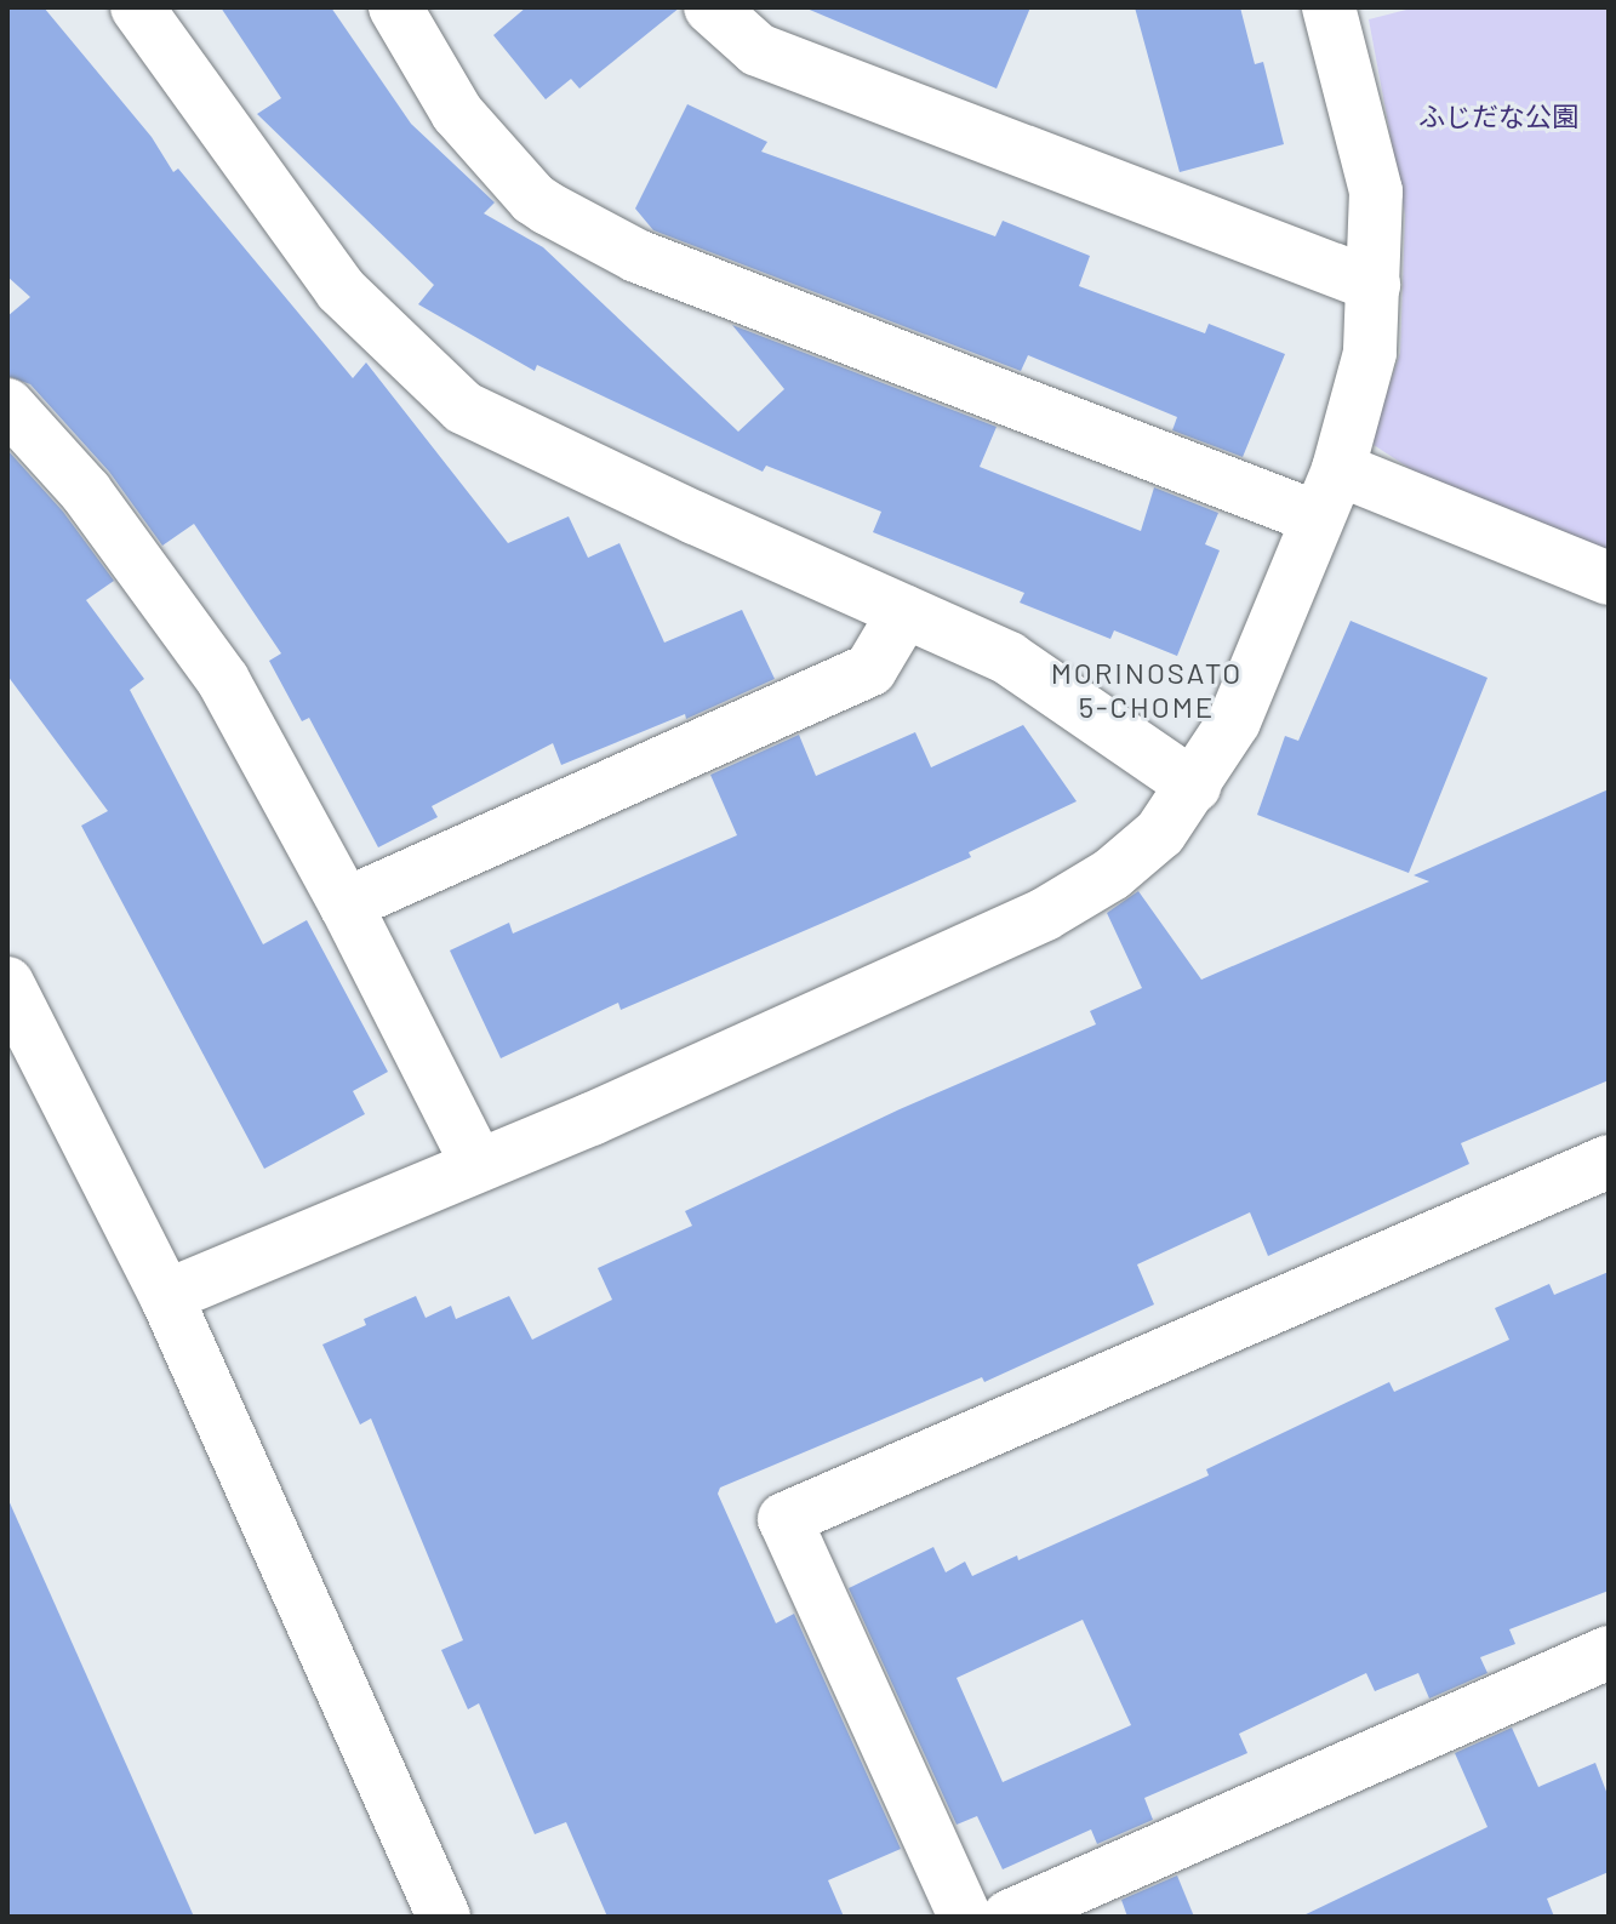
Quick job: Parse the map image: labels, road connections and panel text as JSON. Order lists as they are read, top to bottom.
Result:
{
  "districts": ["MORINOSATO 5-CHOME"],
  "parks": ["ふじだな公園"]
}
